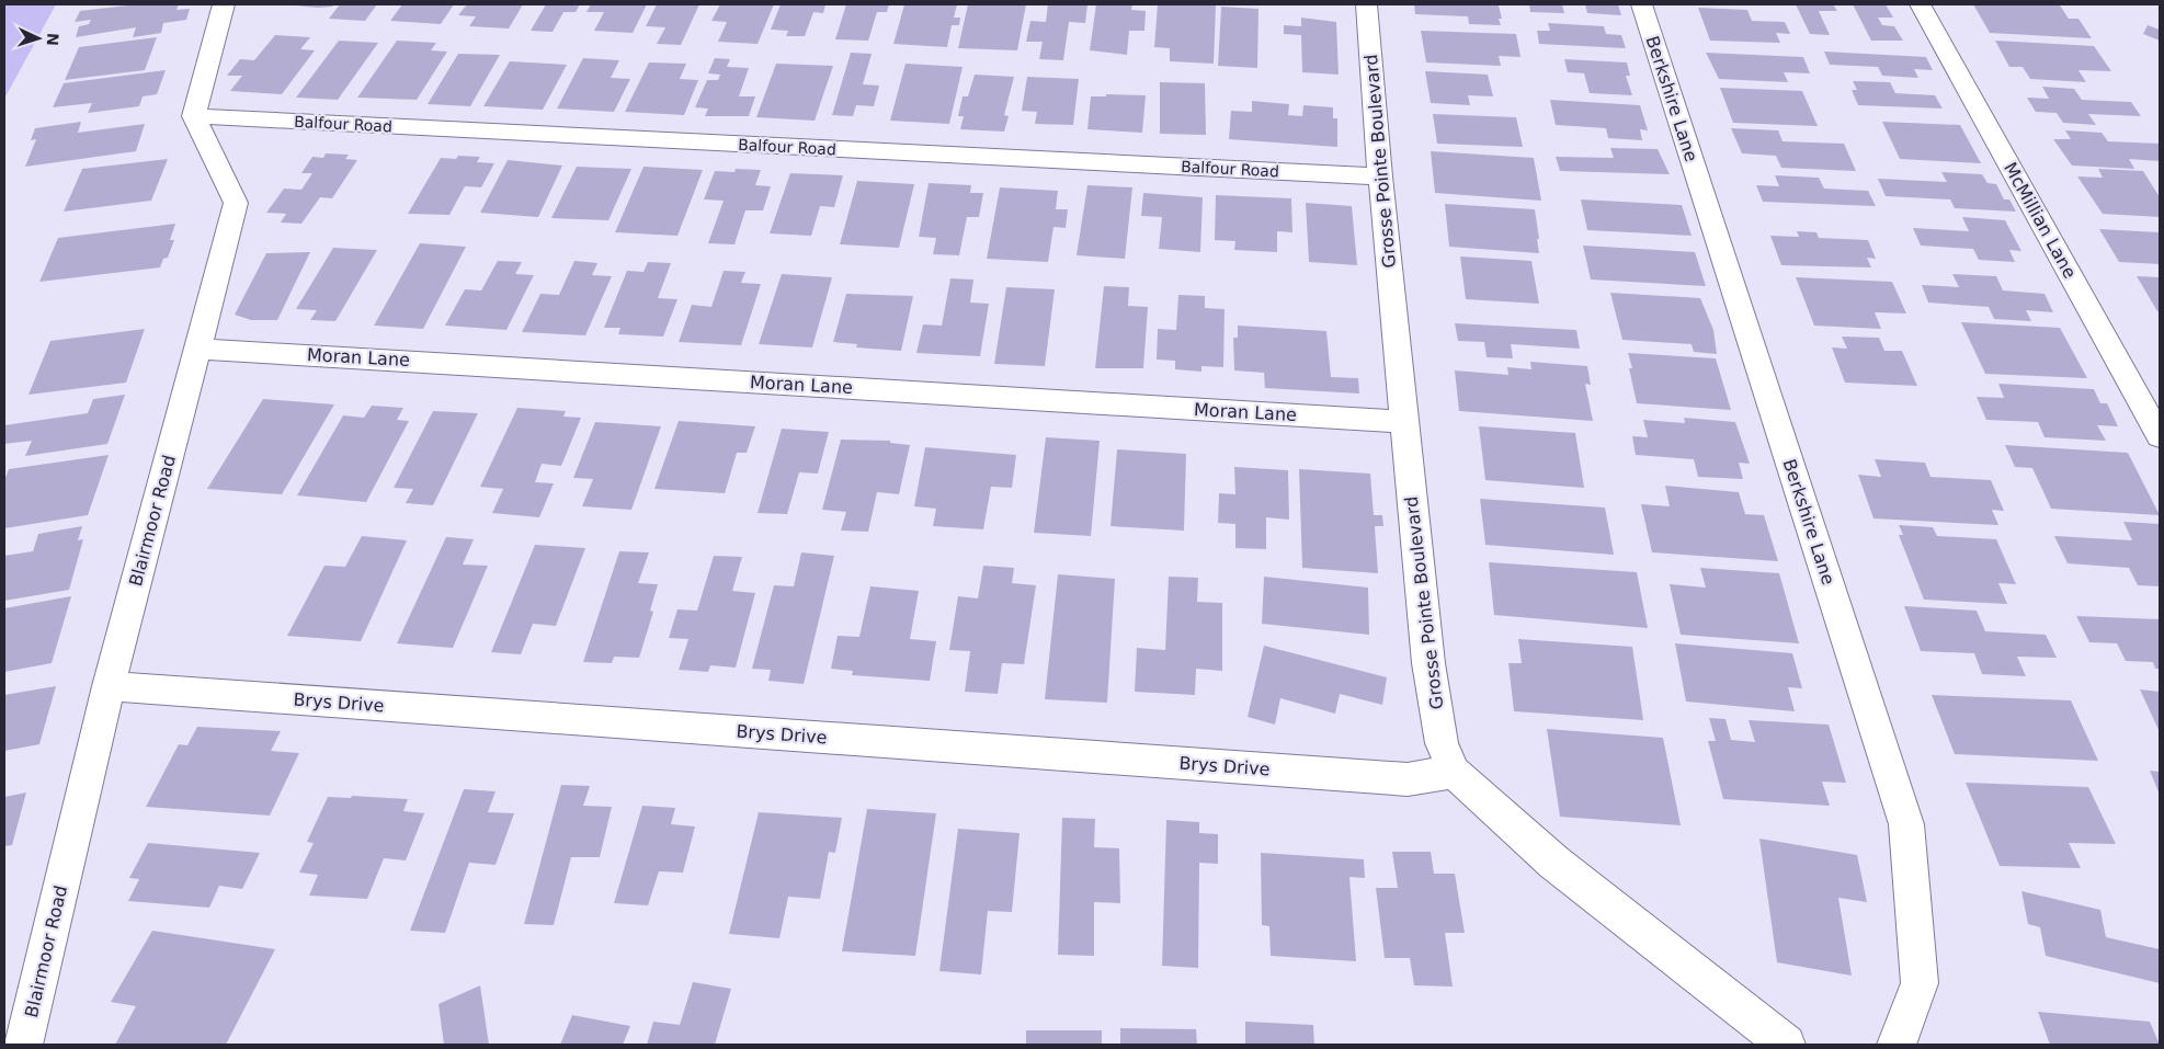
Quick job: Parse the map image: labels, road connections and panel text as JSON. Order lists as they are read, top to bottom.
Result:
{
  "streets": {
    "street": [
      "Berkshire Lane",
      "Balfour Road",
      "Grosse Pointe Boulevard",
      "McMillian Lane",
      "Moran Lane",
      "Blairmoor Road",
      "Brys Drive"
    ]
  },
  "crossings": [
    ["Balfour Road", "Grosse Pointe Boulevard"],
    ["Balfour Road", "Blairmoor Road"],
    ["Grosse Pointe Boulevard", "Moran Lane"],
    ["Grosse Pointe Boulevard", "Brys Drive"],
    ["Moran Lane", "Blairmoor Road"],
    ["Blairmoor Road", "Brys Drive"]
  ],
  "north": "right"
}
